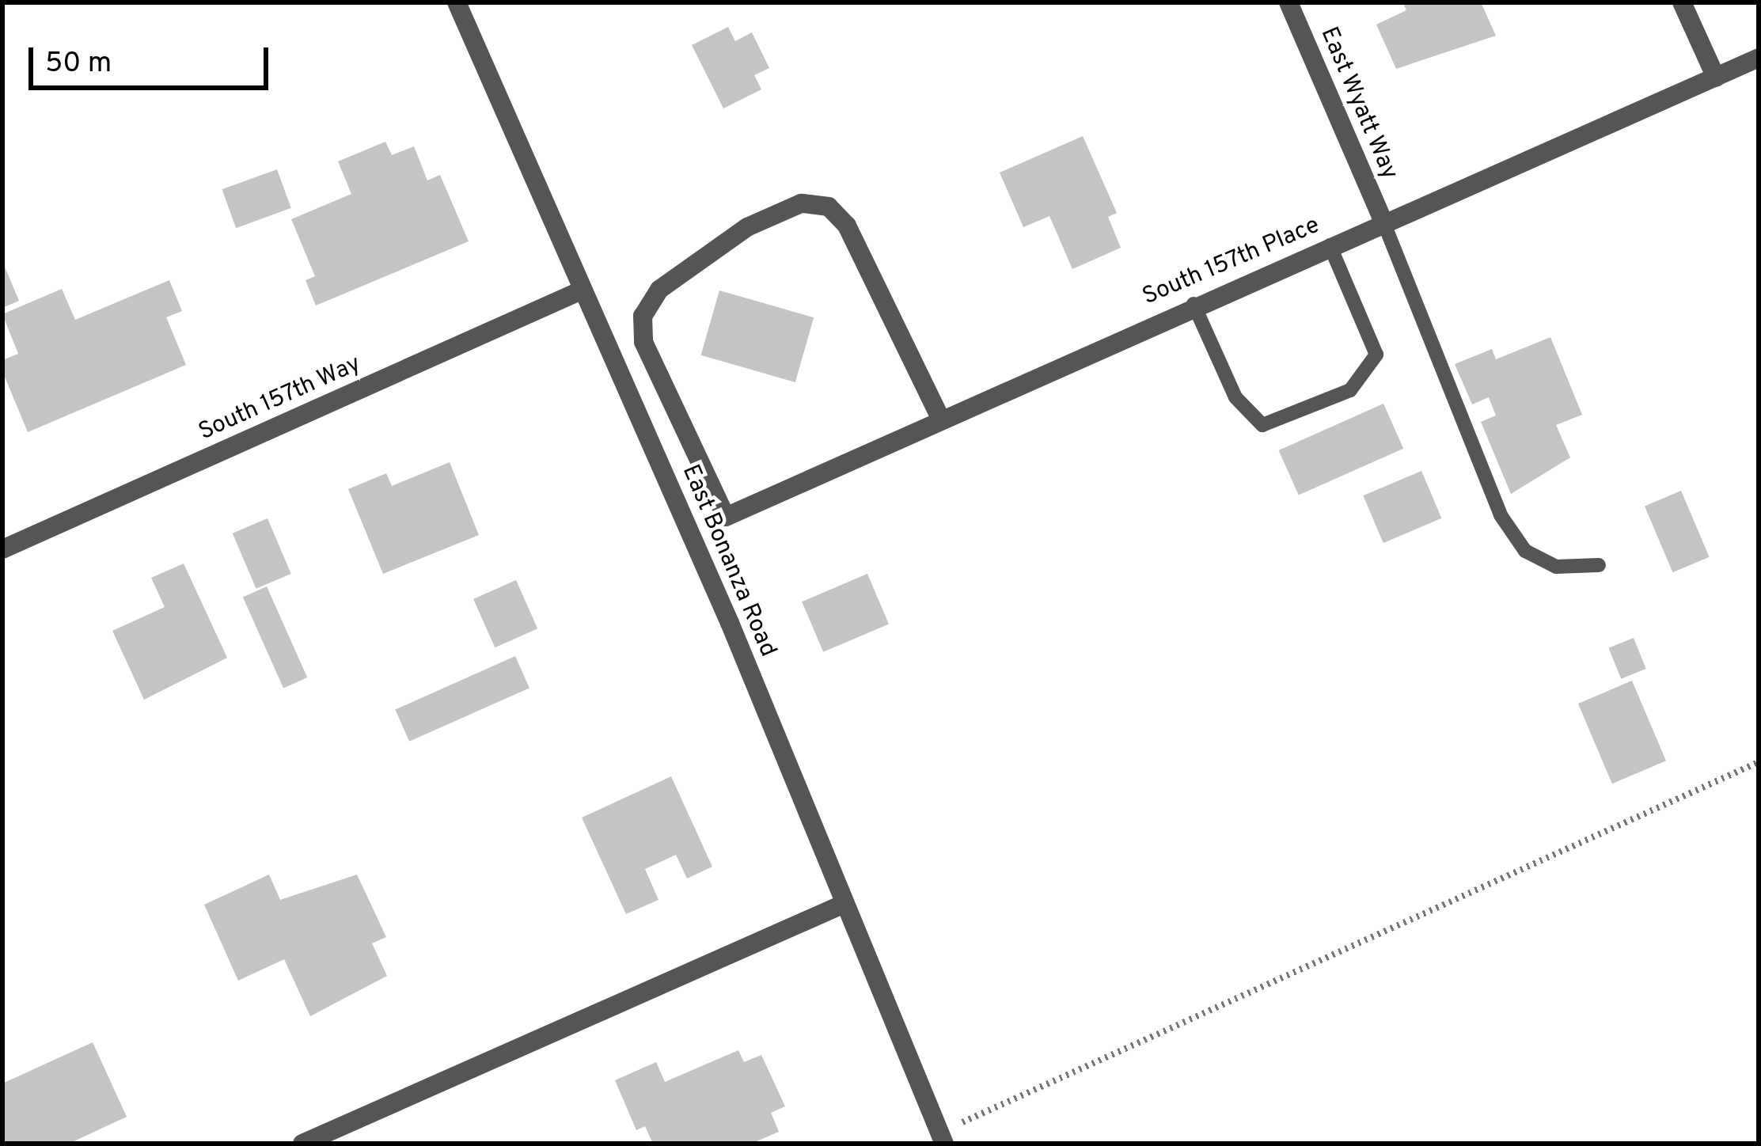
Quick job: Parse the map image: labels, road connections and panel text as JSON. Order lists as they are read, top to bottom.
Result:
{
  "streets": {
    "street": [
      "East Wyatt Way",
      "South 157th Place",
      "South 157th Way",
      "East Bonanza Road"
    ]
  },
  "crossings": [
    ["East Wyatt Way", "South 157th Place"],
    ["South 157th Way", "East Bonanza Road"]
  ],
  "scale_bar": "50 m"
}
